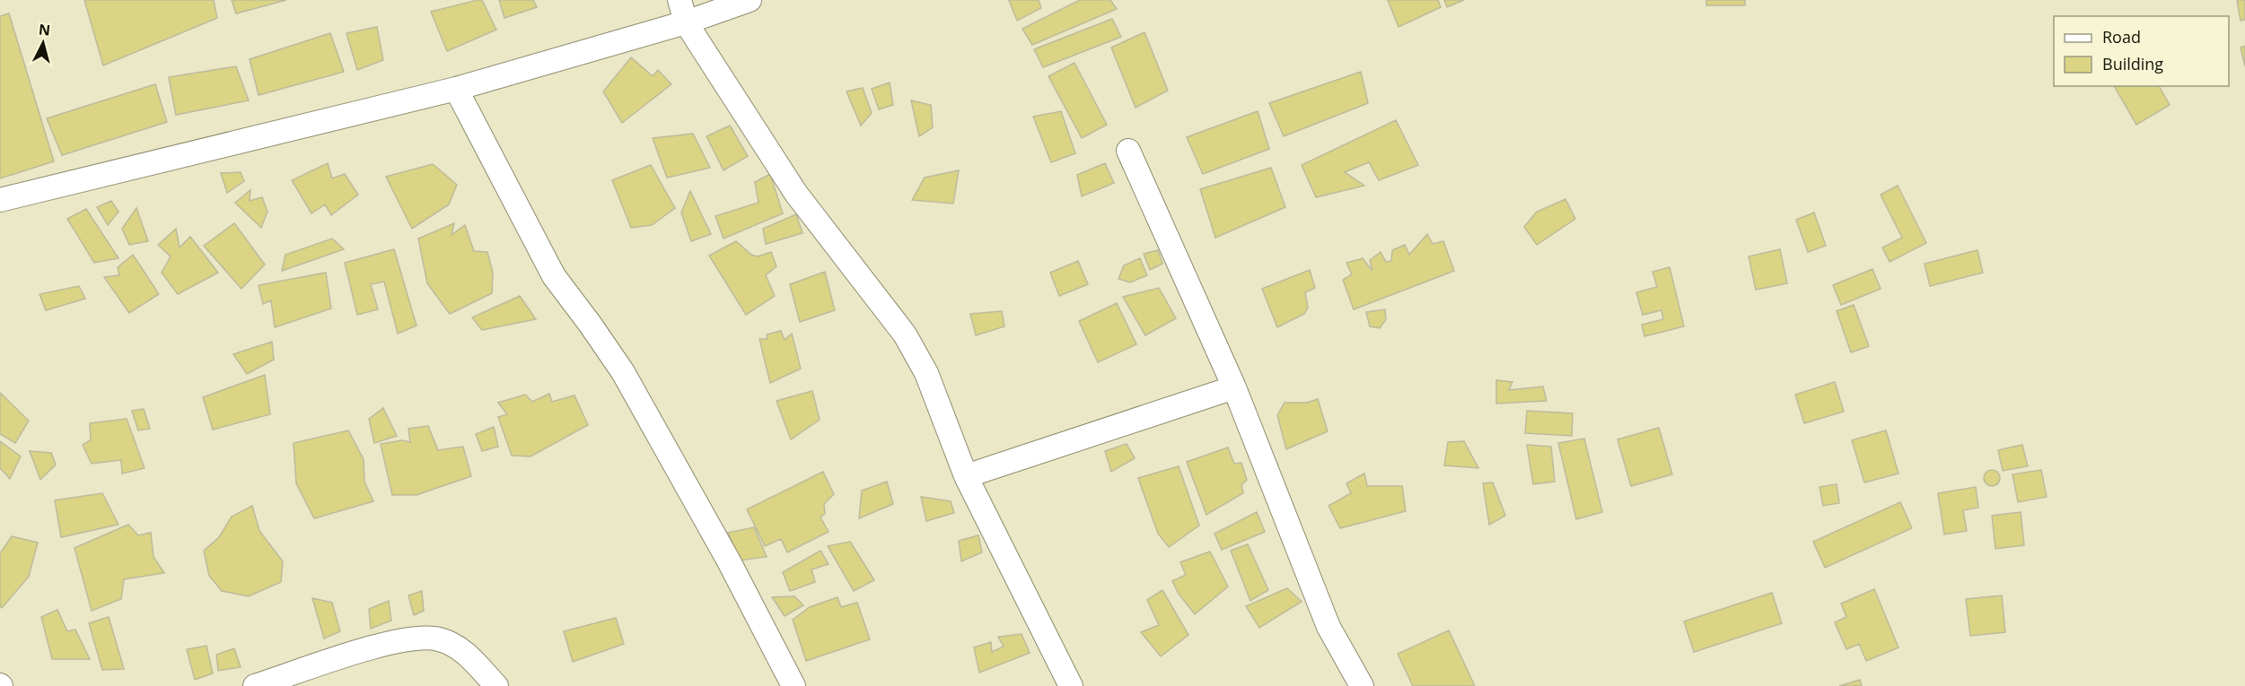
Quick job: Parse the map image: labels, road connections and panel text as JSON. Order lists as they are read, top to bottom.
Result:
{
  "legend": ["Road", "Building"],
  "north": "top"
}
